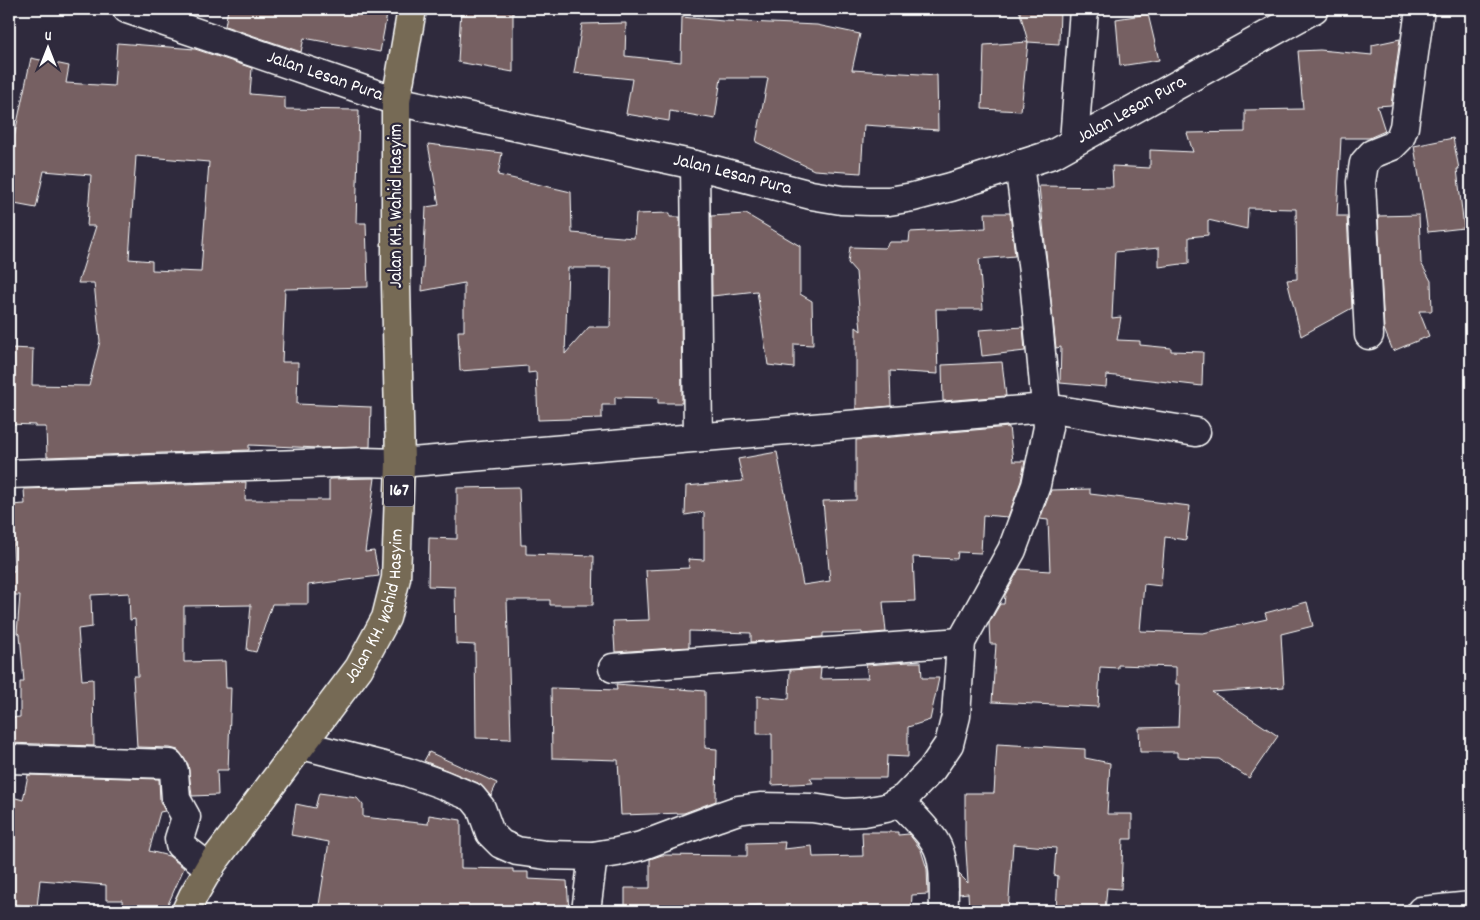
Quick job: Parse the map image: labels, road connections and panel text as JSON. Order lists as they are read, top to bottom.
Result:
{
  "streets": {
    "main road": ["Jalan KH. Wahid Hasyim", "167"],
    "street": ["Jalan Lesan Pura"]
  },
  "crossings": [
    ["Jalan Lesan Pura", "Jalan KH. Wahid Hasyim"]
  ],
  "north": "top"
}
